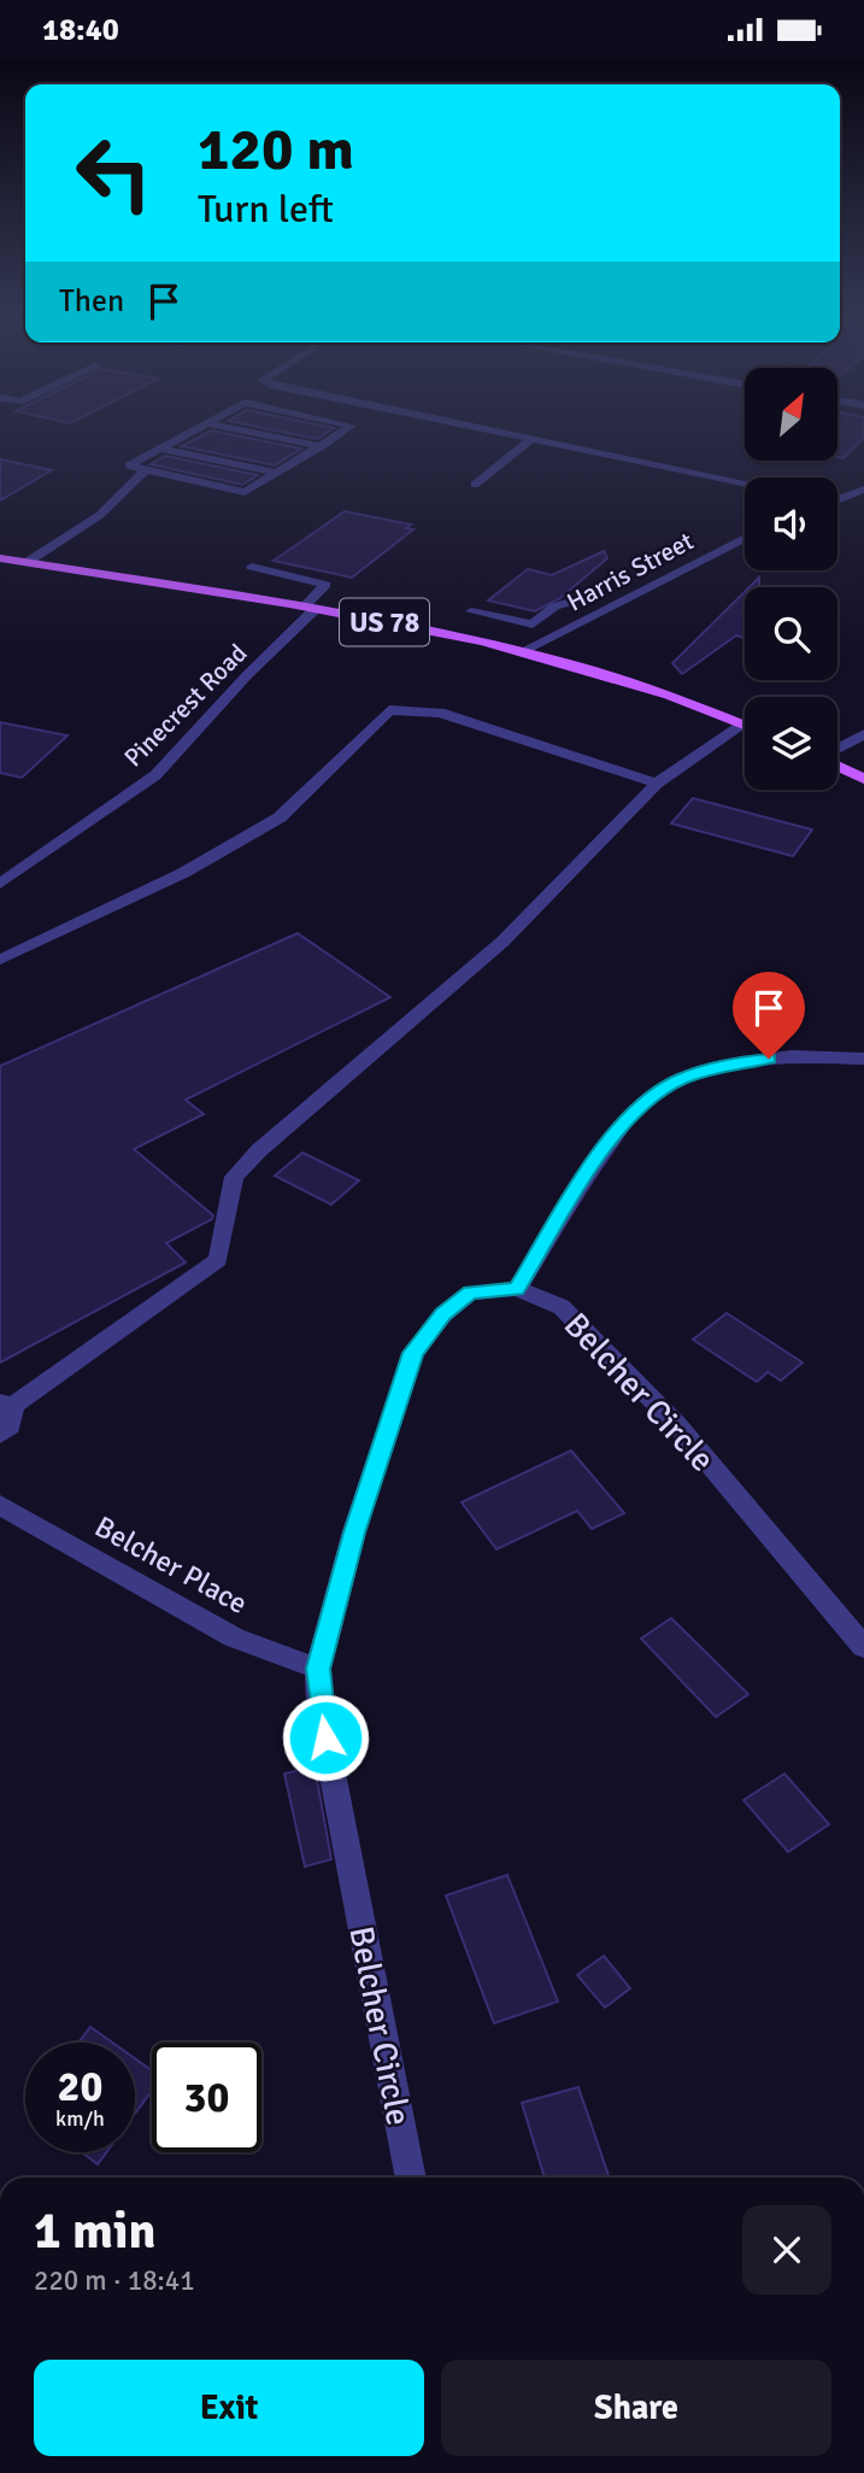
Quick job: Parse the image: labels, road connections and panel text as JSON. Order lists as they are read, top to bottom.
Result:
{
  "streets": {
    "main road": ["US 78"],
    "street": [
      "Harris Street",
      "Pinecrest Road",
      "Belcher Circle",
      "Belcher Place"
    ]
  },
  "crossings": [
    ["Harris Street", "US 78"],
    ["US 78", "Pinecrest Road"],
    ["Belcher Circle", "Belcher Place"]
  ],
  "north": "top right",
  "page": {
    "status": "18:40",
    "turn": ["120 m", "Turn left"],
    "then": "Then",
    "speed": "20 km/h",
    "limit": "30",
    "heading": ["1 min", "220 m · 18:41"],
    "buttons": ["Exit", "Share"]
  }
}
